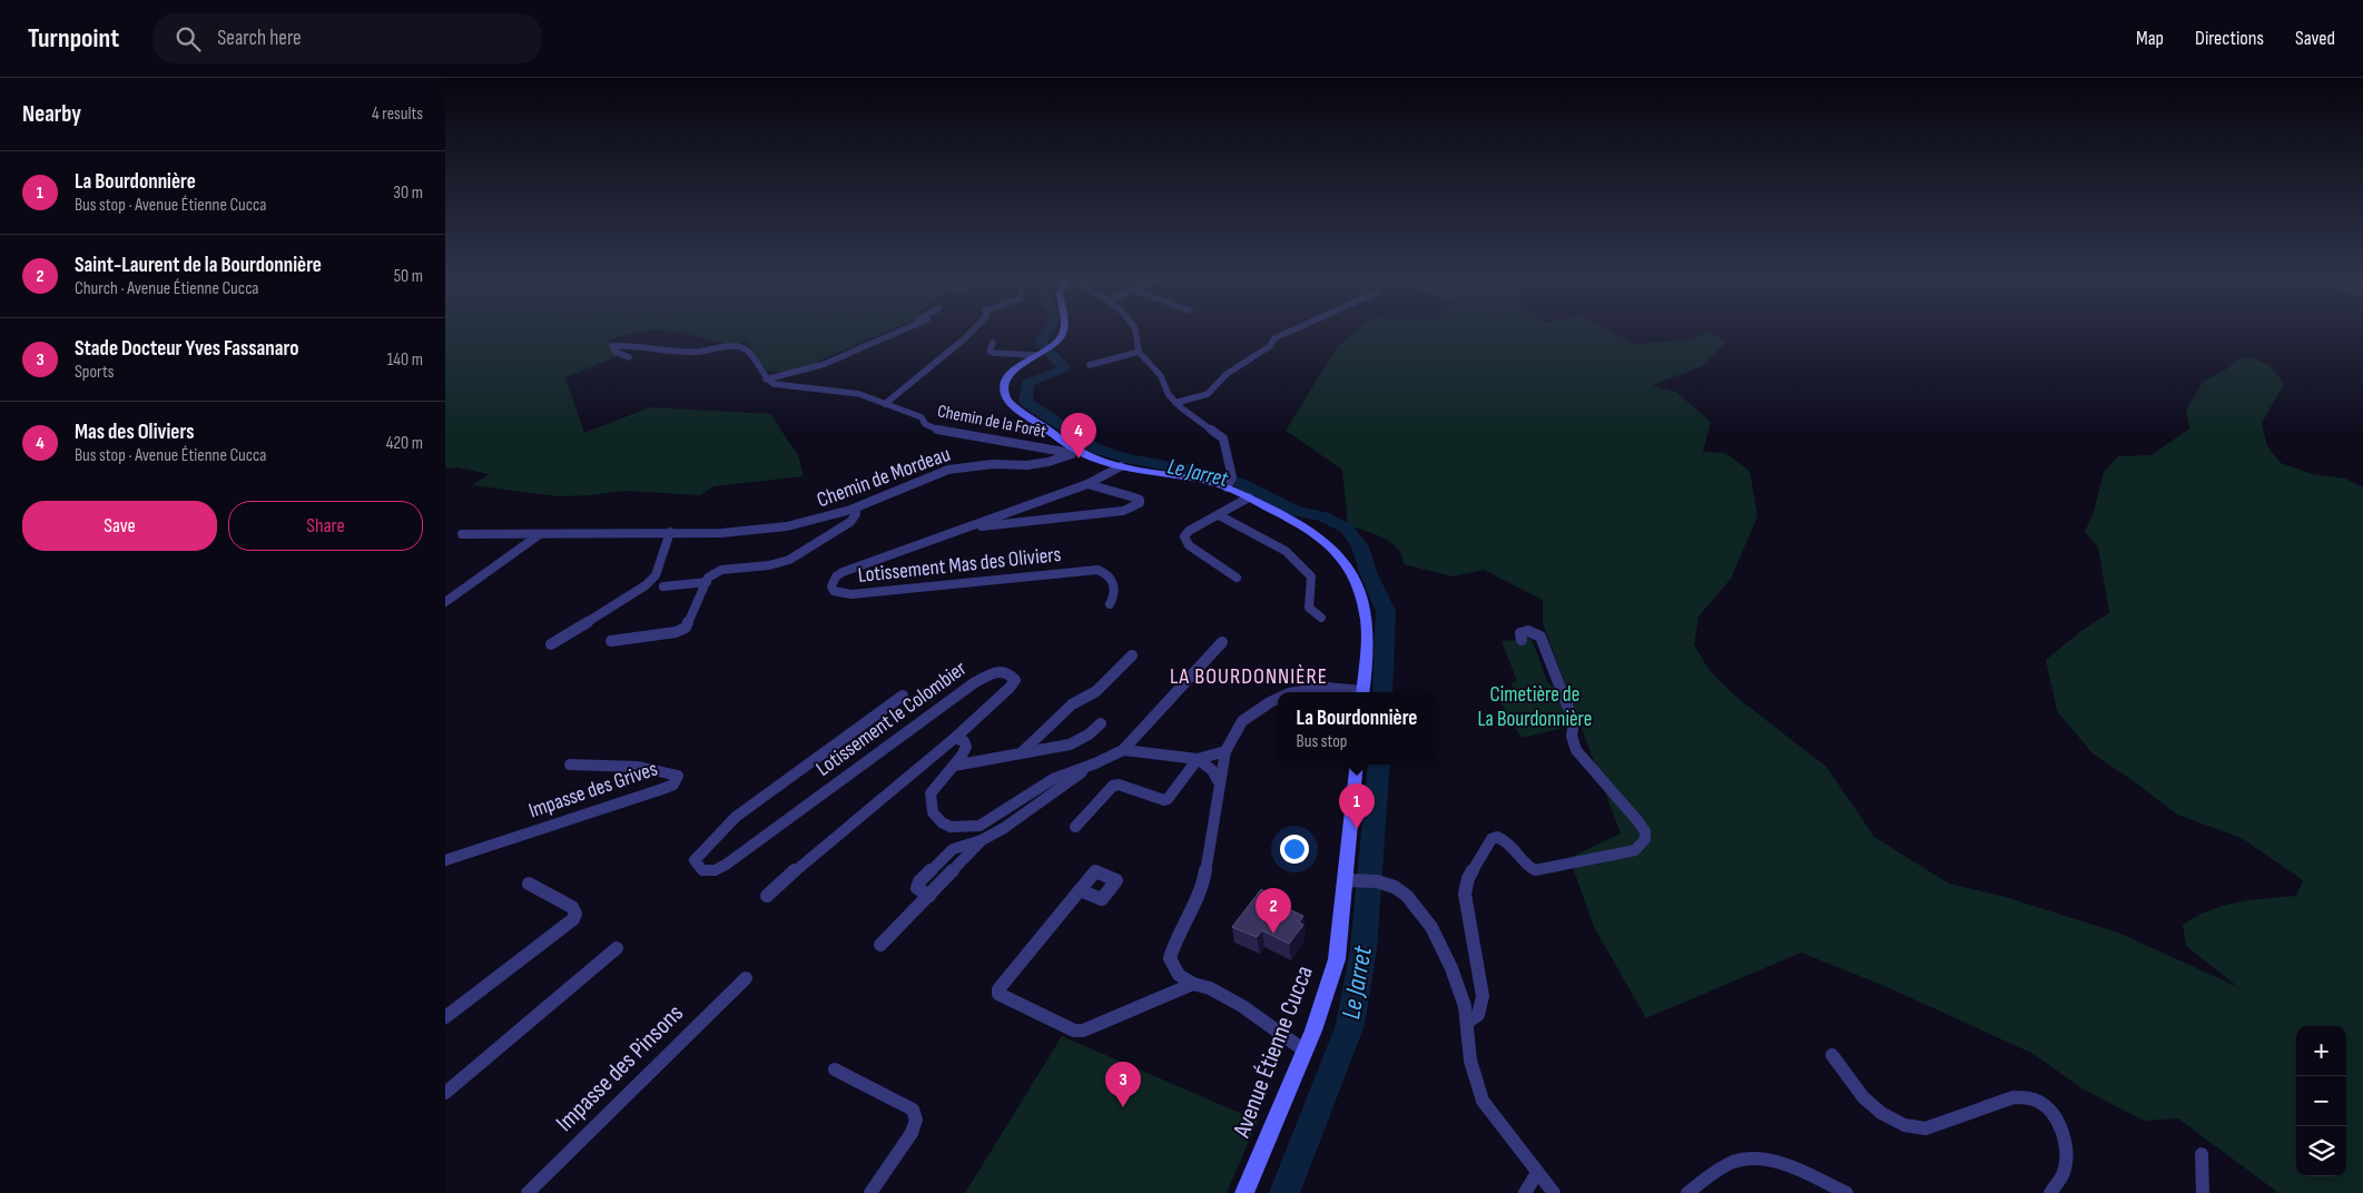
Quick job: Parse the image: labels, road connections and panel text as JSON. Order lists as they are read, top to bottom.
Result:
{
  "streets": {
    "main road": ["Avenue Étienne Cucca"],
    "street": [
      "Chemin de la Forêt",
      "Chemin de Mordeau",
      "Lotissement Mas des Oliviers",
      "Lotissement le Colombier",
      "Impasse des Grives",
      "Impasse des Pinsons"
    ]
  },
  "crossings": [
    ["Chemin de la Forêt", "Chemin de Mordeau"]
  ],
  "districts": ["LA BOURDONNIÈRE"],
  "water": ["Le Jarret"],
  "parks": ["Cimetière de La Bourdonnière"],
  "page": {
    "header": "Turnpoint",
    "search": "Search here",
    "nav": ["Map", "Directions", "Saved"],
    "heading": ["Nearby", "4 results"],
    "list": [
      {
        "mark": "1",
        "name": "La Bourdonnière",
        "note": "Bus stop · Avenue Étienne Cucca",
        "value": "30 m"
      },
      {
        "mark": "2",
        "name": "Saint-Laurent de la Bourdonnière",
        "note": "Church · Avenue Étienne Cucca",
        "value": "50 m"
      },
      {
        "mark": "3",
        "name": "Stade Docteur Yves Fassanaro",
        "note": "Sports",
        "value": "140 m"
      },
      {
        "mark": "4",
        "name": "Mas des Oliviers",
        "note": "Bus stop · Avenue Étienne Cucca",
        "value": "420 m"
      }
    ],
    "pins": [
      "4",
      "1",
      "2",
      "3"
    ],
    "buttons": ["Save", "Share"],
    "popup": ["La Bourdonnière", "Bus stop"],
    "map_buttons": ["+", "−"]
  }
}
